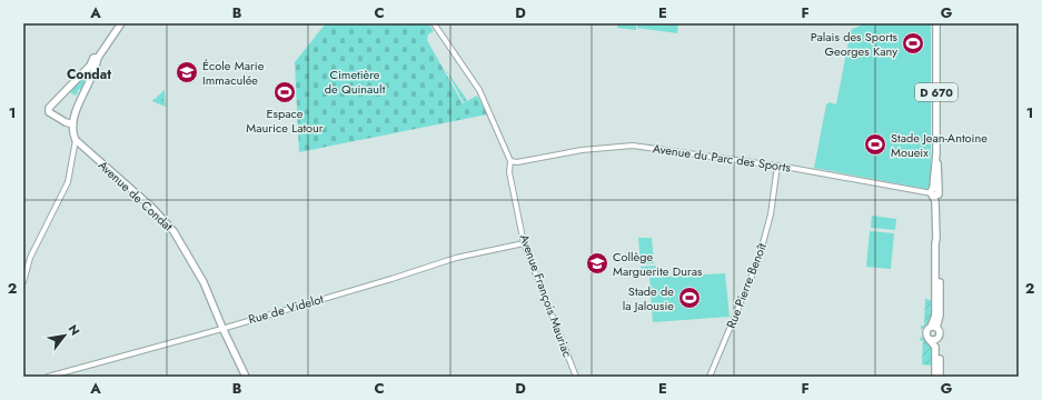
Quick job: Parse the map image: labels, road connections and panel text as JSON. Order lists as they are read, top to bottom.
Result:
{
  "streets": {
    "main road": ["D 670", "Avenue de Condat"],
    "street": [
      "Avenue du Parc des Sports",
      "Rue Pierre Benoît",
      "Avenue François Mauriac",
      "Rue de Videlot"
    ]
  },
  "crossings": [
    ["D 670", "Avenue du Parc des Sports"],
    ["Avenue du Parc des Sports", "Rue Pierre Benoît"],
    ["Avenue du Parc des Sports", "Avenue François Mauriac"],
    ["Avenue de Condat", "Rue de Videlot"],
    ["Avenue François Mauriac", "Rue de Videlot"]
  ],
  "districts": ["Condat"],
  "parks": ["Cimetière de Quinault"],
  "places": {
    "sports": [
      "Palais des Sports Georges Kany",
      "Espace Maurice Latour",
      "Stade Jean-Antoine Moueix",
      "Stade de la Jalousie"
    ],
    "school or university": ["École Marie Immaculée", "Collège Marguerite Duras"]
  },
  "north": "top right",
  "grid": {
    "columns": [
      "A",
      "B",
      "C",
      "D",
      "E",
      "F",
      "G"
    ],
    "rows": ["1", "2"]
  }
}
